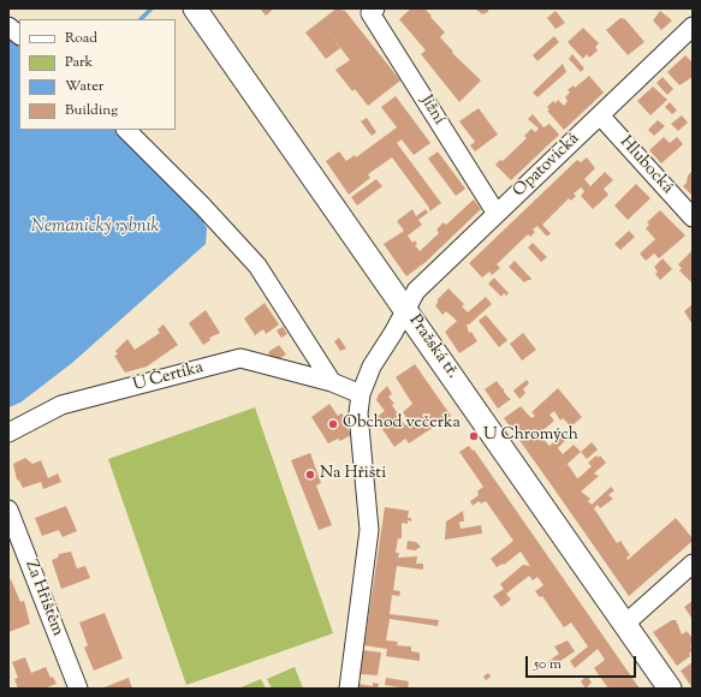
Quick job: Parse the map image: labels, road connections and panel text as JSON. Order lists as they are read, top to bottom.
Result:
{
  "streets": {
    "main road": ["Pražská tř."],
    "street": [
      "Jižní",
      "Opatovická",
      "Hlubocká",
      "U Čertíka",
      "Za Hřištěm"
    ]
  },
  "crossings": [
    ["Jižní", "Opatovická"],
    ["Opatovická", "Hlubocká"],
    ["Opatovická", "Pražská tř."],
    ["Opatovická", "U Čertíka"]
  ],
  "water": ["Nemanický rybník"],
  "places": ["Obchod večerka", "U Chromých", "Na Hřišti"],
  "legend": [
    "Road",
    "Park",
    "Water",
    "Building"
  ],
  "scale_bar": "50 m"
}
